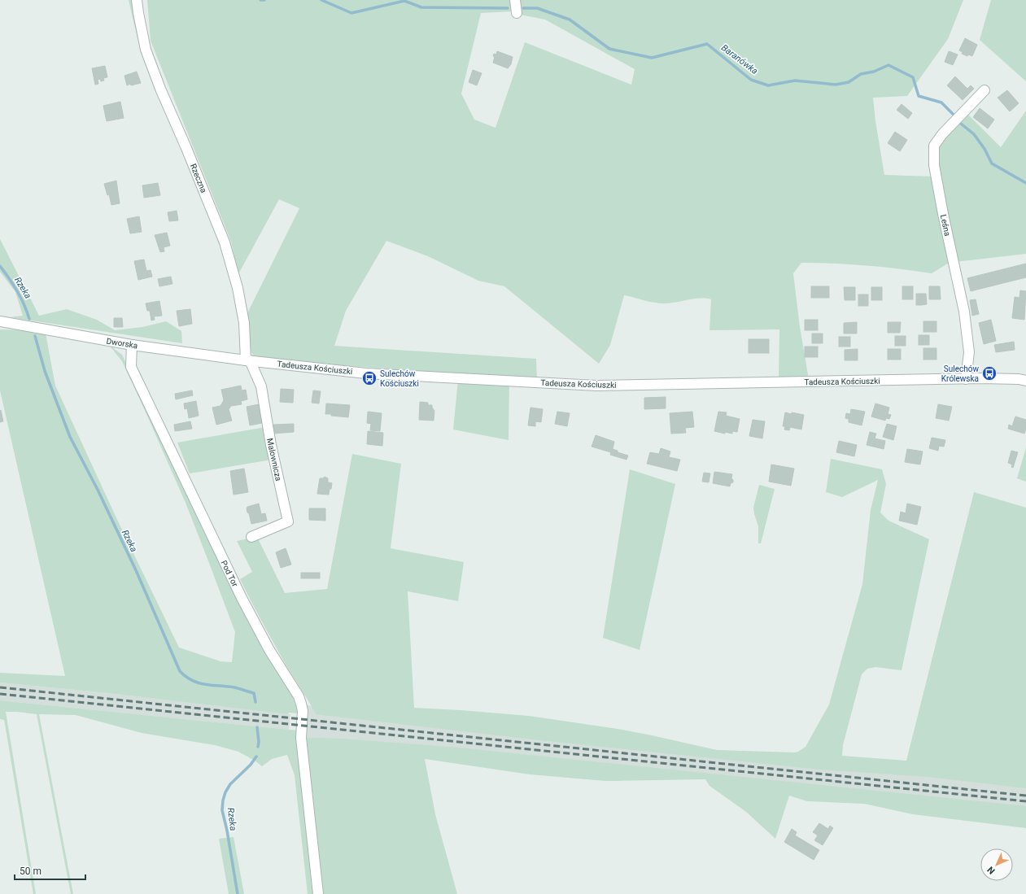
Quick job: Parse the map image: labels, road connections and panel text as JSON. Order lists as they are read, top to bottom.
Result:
{
  "streets": {
    "street": [
      "Rzeczna",
      "Leśna",
      "Dworska",
      "Tadeusza Kościuszki",
      "Malownicza",
      "Pod Tor"
    ]
  },
  "crossings": [
    ["Rzeczna", "Dworska"],
    ["Rzeczna", "Tadeusza Kościuszki"],
    ["Rzeczna", "Malownicza"],
    ["Leśna", "Tadeusza Kościuszki"],
    ["Dworska", "Tadeusza Kościuszki"],
    ["Dworska", "Malownicza"],
    ["Dworska", "Pod Tor"],
    ["Tadeusza Kościuszki", "Malownicza"]
  ],
  "water": ["Baranówka", "Rzeka"],
  "places": {
    "bus stop": ["Sulechów Królewska", "Sulechów Kościuszki"]
  },
  "scale_bar": "50 m",
  "north": "bottom left"
}
